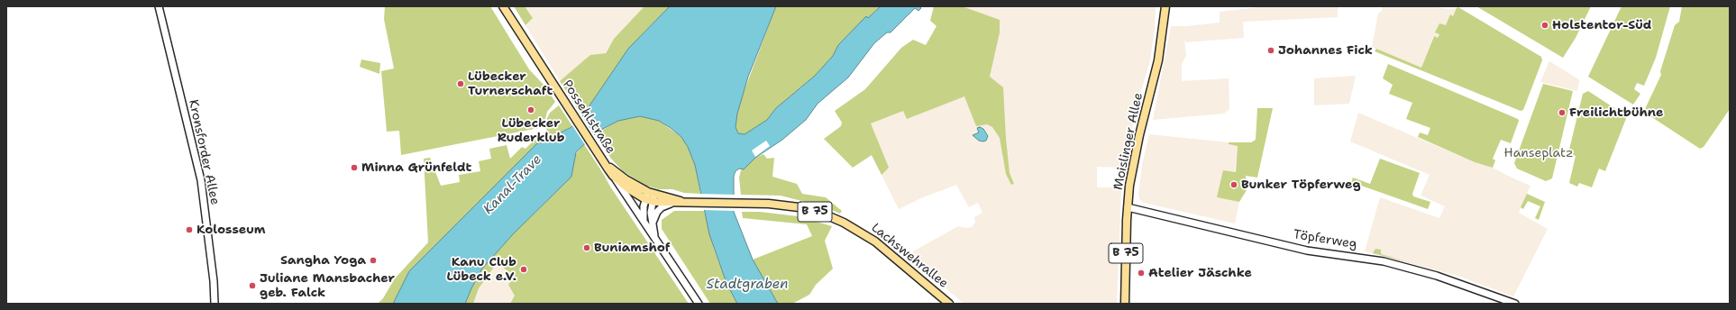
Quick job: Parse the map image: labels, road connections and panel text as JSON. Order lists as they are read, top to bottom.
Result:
{
  "streets": {
    "main road": [
      "Possehlstraße",
      "Moislinger Allee",
      "Kronsforder Allee",
      "B 75",
      "Töpferweg",
      "Lachswehrallee"
    ]
  },
  "crossings": [
    ["Possehlstraße", "Lachswehrallee"],
    ["Moislinger Allee", "Töpferweg"]
  ],
  "water": ["Kanal-Trave", "Stadtgraben"],
  "parks": ["Hanseplatz"],
  "places": [
    "Holstentor-Süd",
    "Johannes Fick",
    "Lübecker Turnerschaft",
    "Lübecker Ruderklub",
    "Freilichtbühne",
    "Minna Grünfeldt",
    "Bunker Töpferweg",
    "Kolosseum",
    "Buniamshof",
    "Sangha Yoga",
    "Kanu Club Lübeck e.V.",
    "Atelier Jäschke",
    "Juliane Mansbacher geb. Falck"
  ]
}
